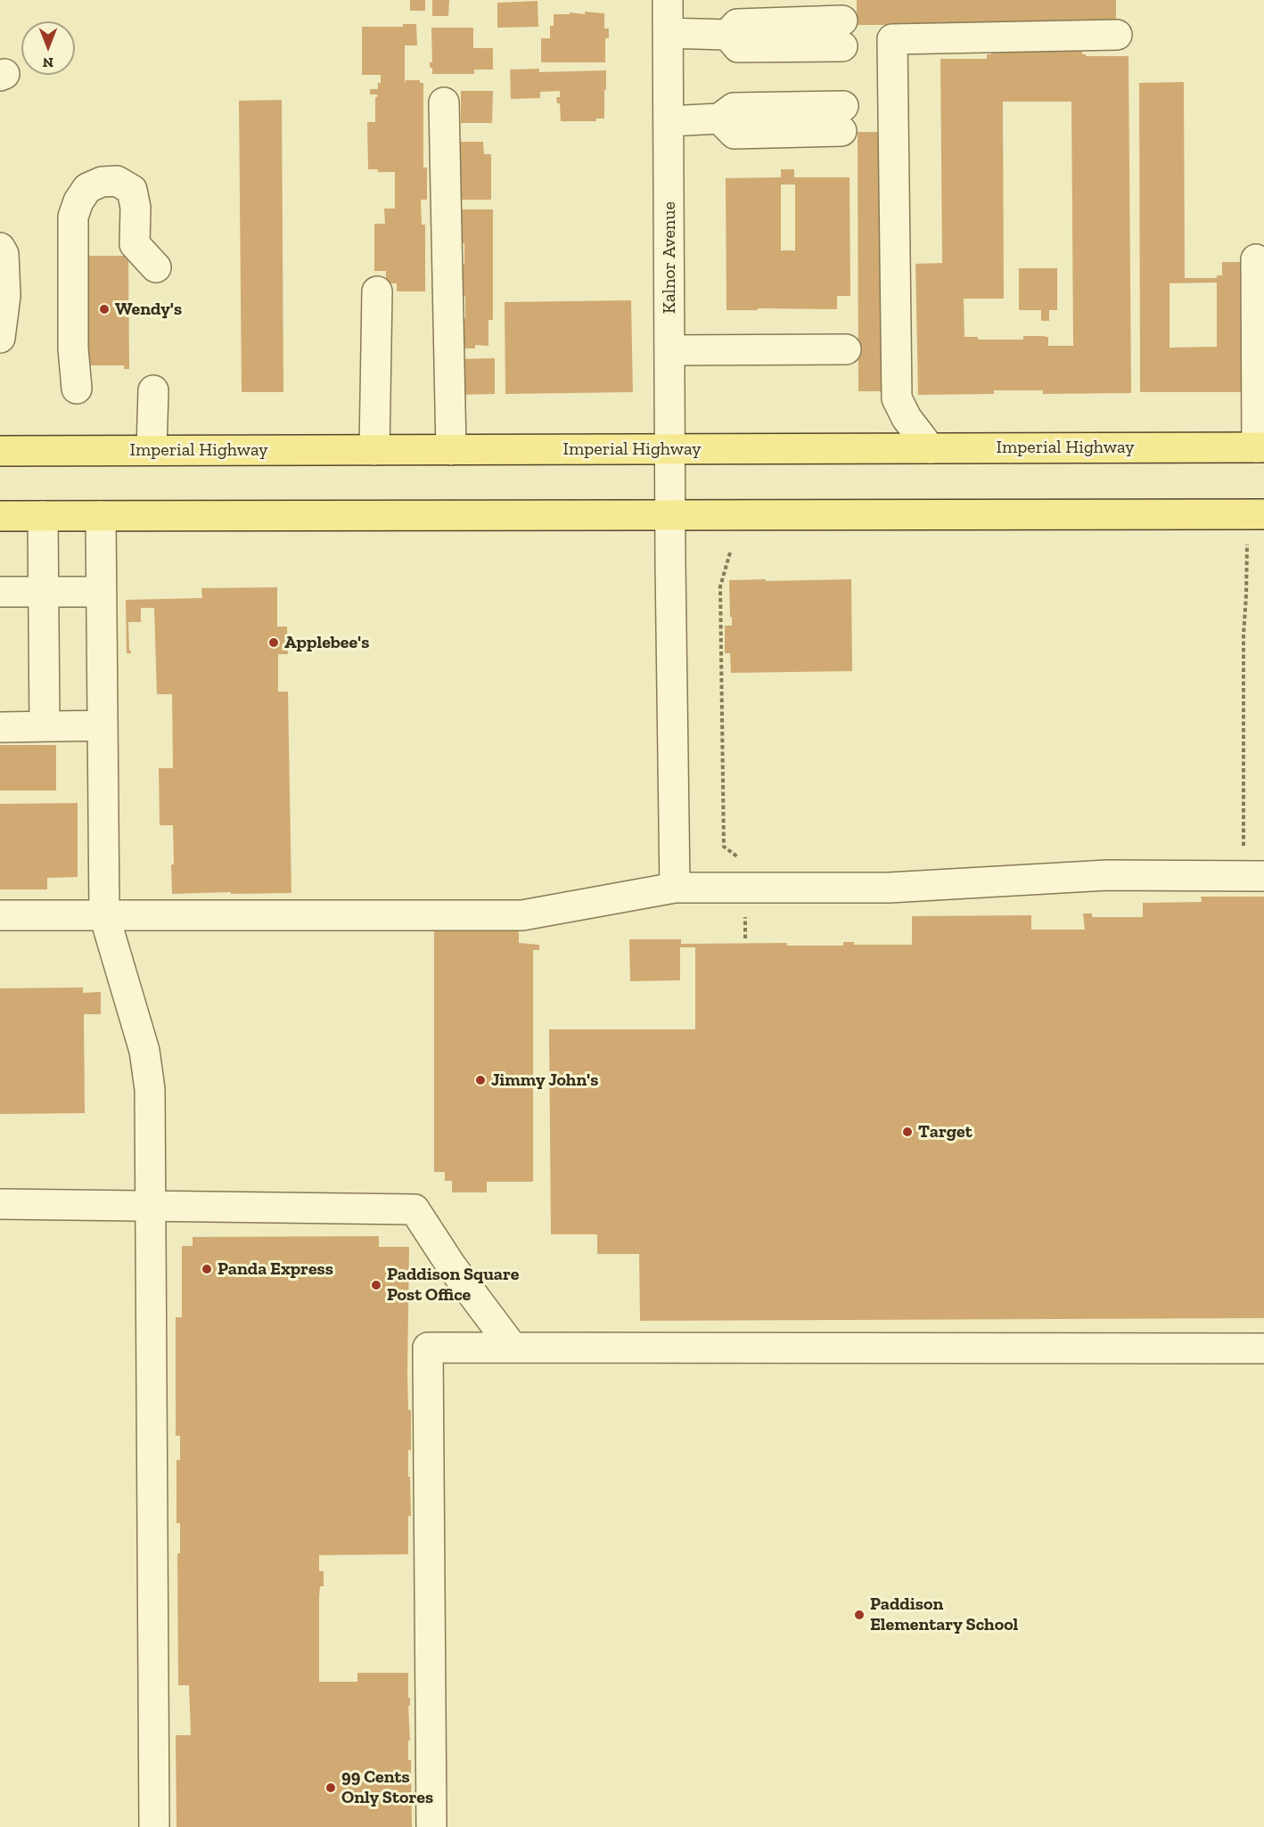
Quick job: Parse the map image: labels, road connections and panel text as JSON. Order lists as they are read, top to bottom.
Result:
{
  "streets": {
    "main road": ["Imperial Highway"],
    "street": ["Kalnor Avenue"]
  },
  "crossings": [
    ["Kalnor Avenue", "Imperial Highway"]
  ],
  "places": [
    "Wendy's",
    "Applebee's",
    "Jimmy John's",
    "Target",
    "Panda Express",
    "Paddison Square Post Office",
    "Paddison Elementary School",
    "99 Cents Only Stores"
  ],
  "north": "bottom"
}
